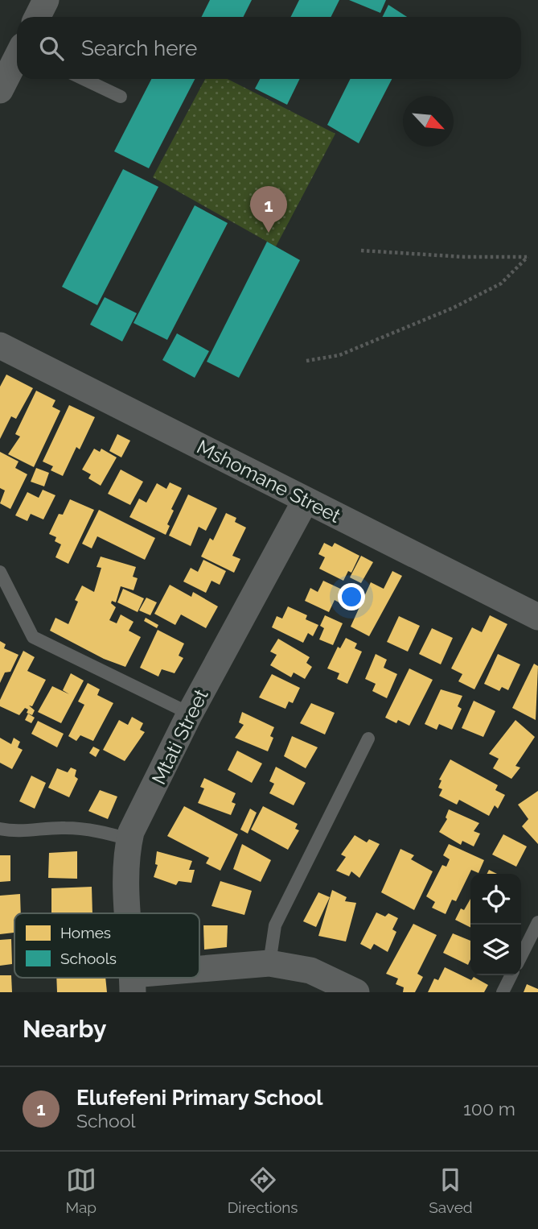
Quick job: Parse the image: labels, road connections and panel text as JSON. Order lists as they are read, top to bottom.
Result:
{
  "streets": {
    "street": ["Mshomane Street", "Mtati Street"]
  },
  "crossings": [
    ["Mshomane Street", "Mtati Street"]
  ],
  "legend": ["Homes", "Schools"],
  "north": "bottom right",
  "page": {
    "search": "Search here",
    "pins": "1",
    "heading": "Nearby",
    "list": [
      {
        "mark": "1",
        "name": "Elufefeni Primary School",
        "note": "School",
        "value": "100 m"
      }
    ],
    "nav": ["Map", "Directions", "Saved"]
  }
}
